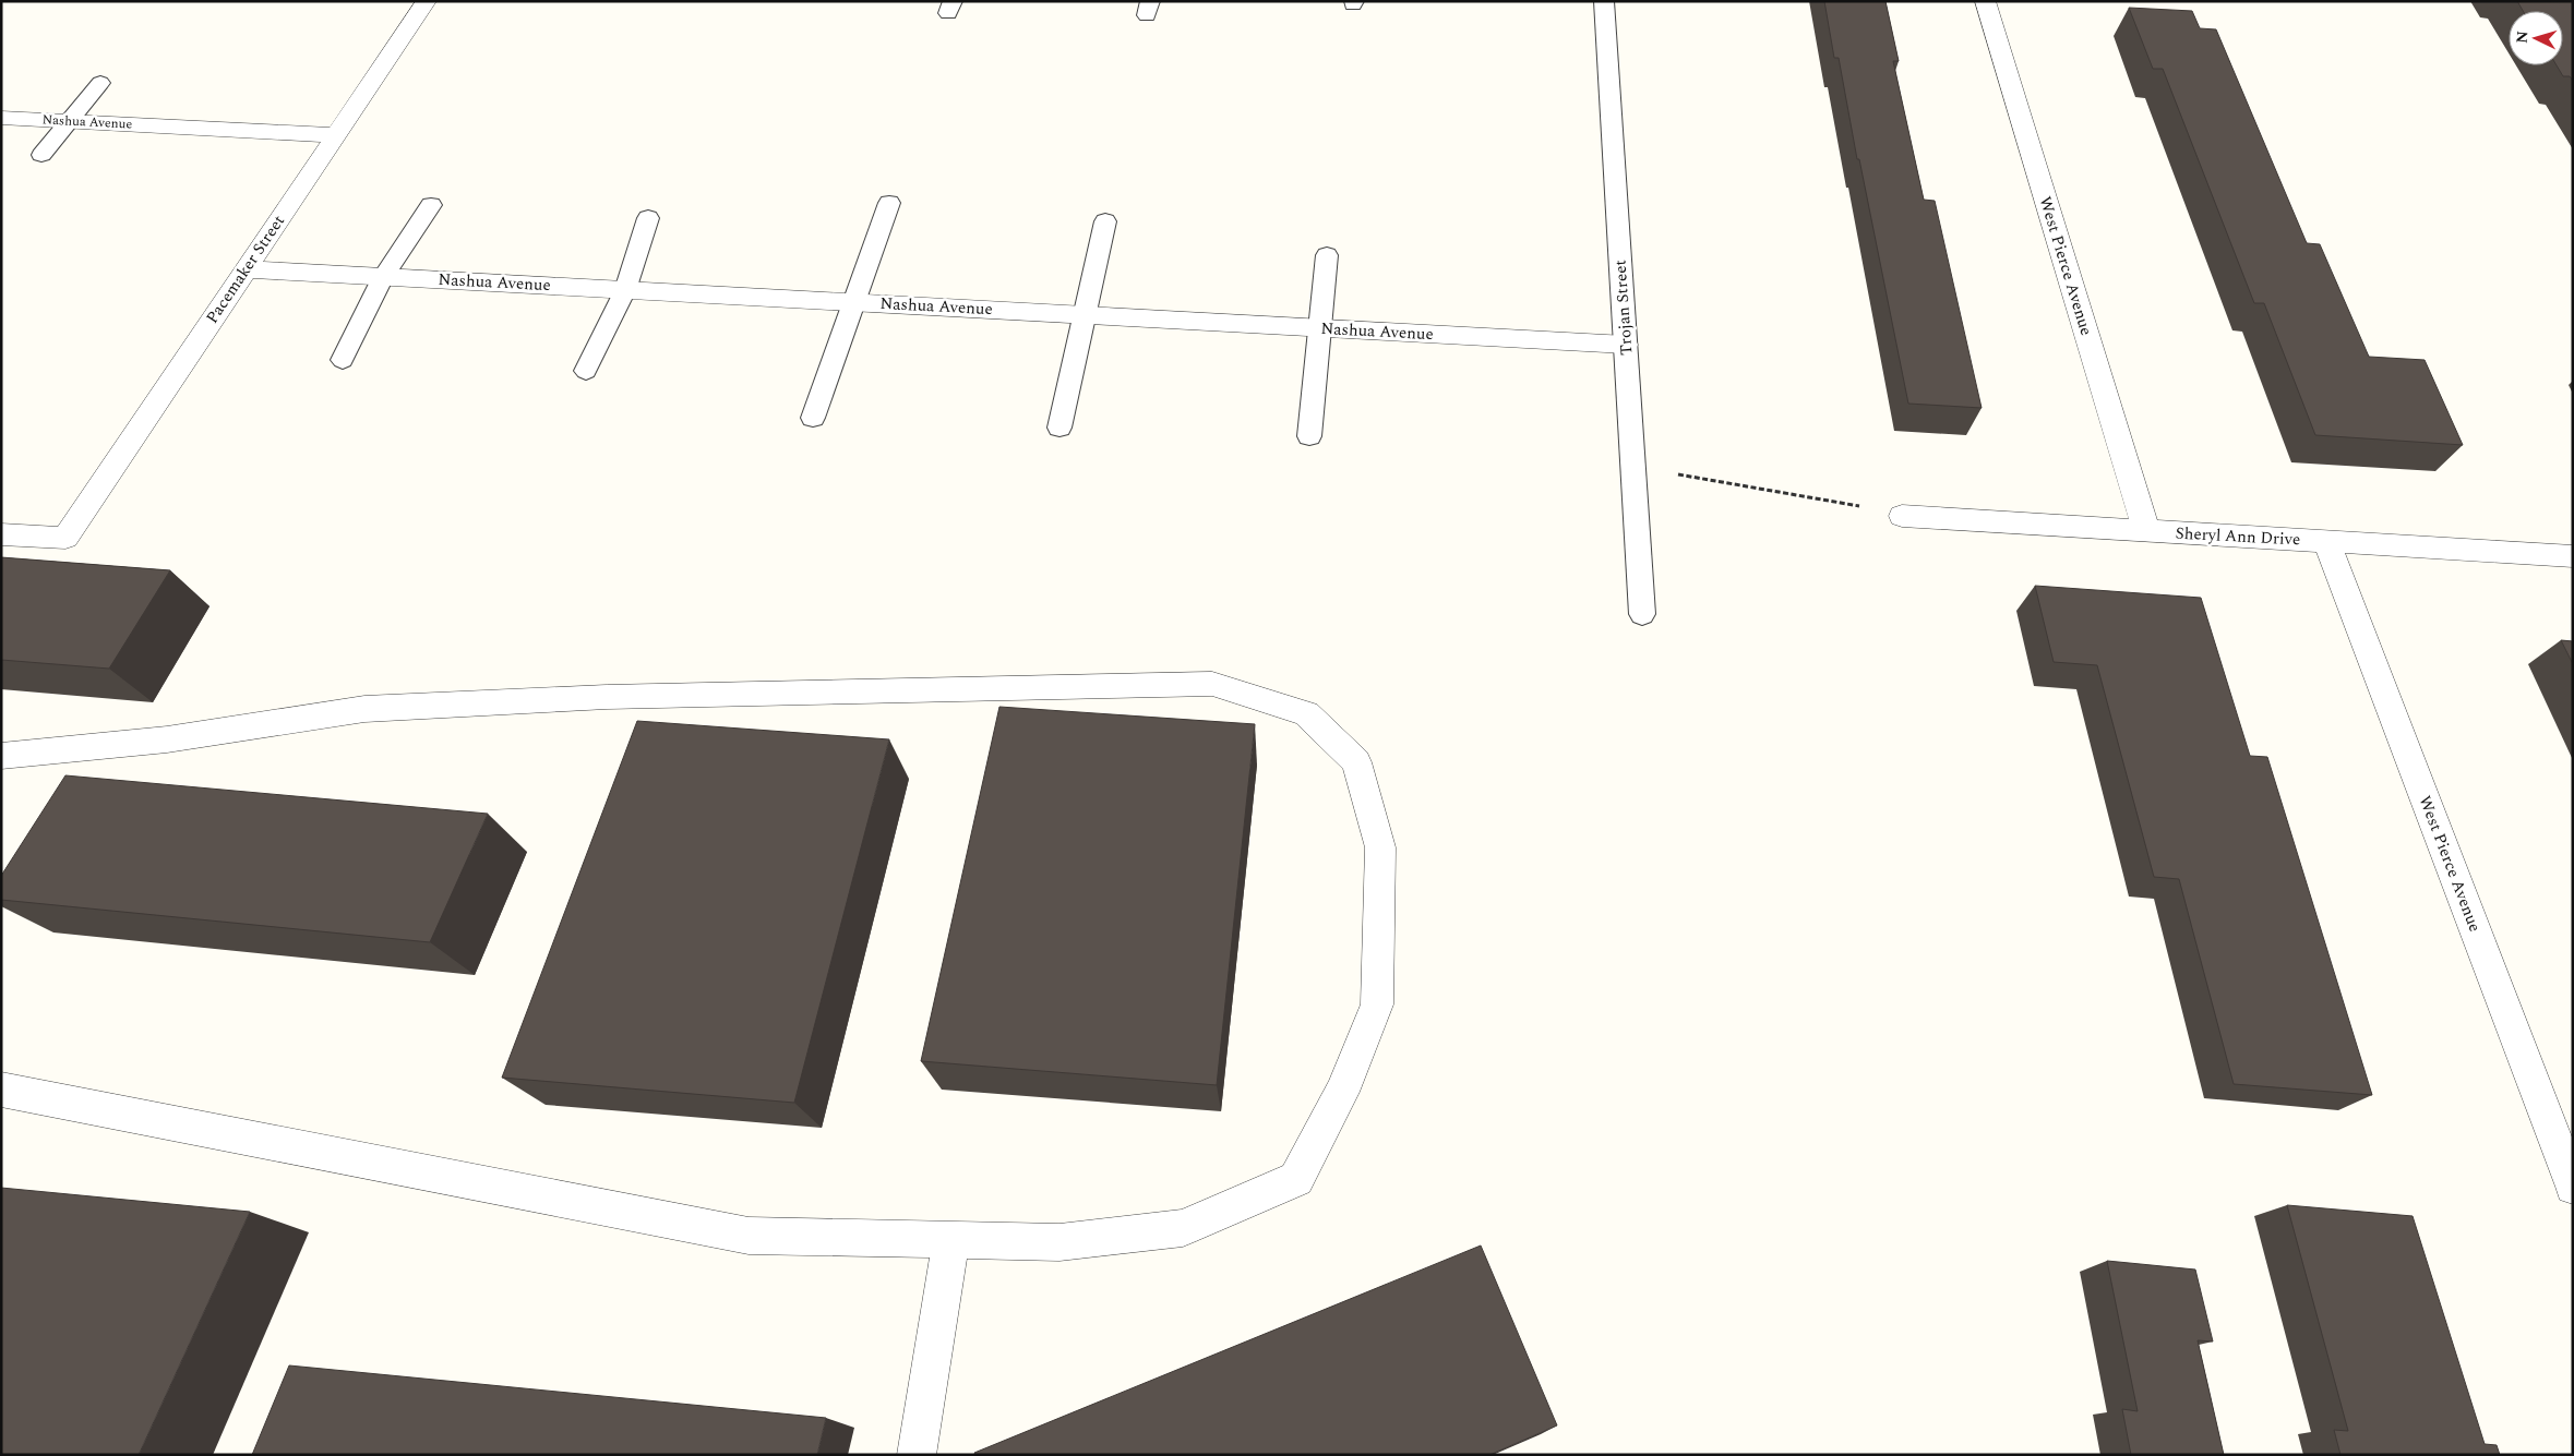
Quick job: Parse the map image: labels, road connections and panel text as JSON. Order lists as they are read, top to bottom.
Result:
{
  "streets": {
    "street": [
      "Nashua Avenue",
      "West Pierce Avenue",
      "Pacemaker Street",
      "Sheryl Ann Drive"
    ],
    "lane": ["Trojan Street"]
  },
  "crossings": [
    ["Nashua Avenue", "Pacemaker Street"],
    ["Nashua Avenue", "Trojan Street"],
    ["West Pierce Avenue", "Sheryl Ann Drive"]
  ],
  "north": "left"
}
